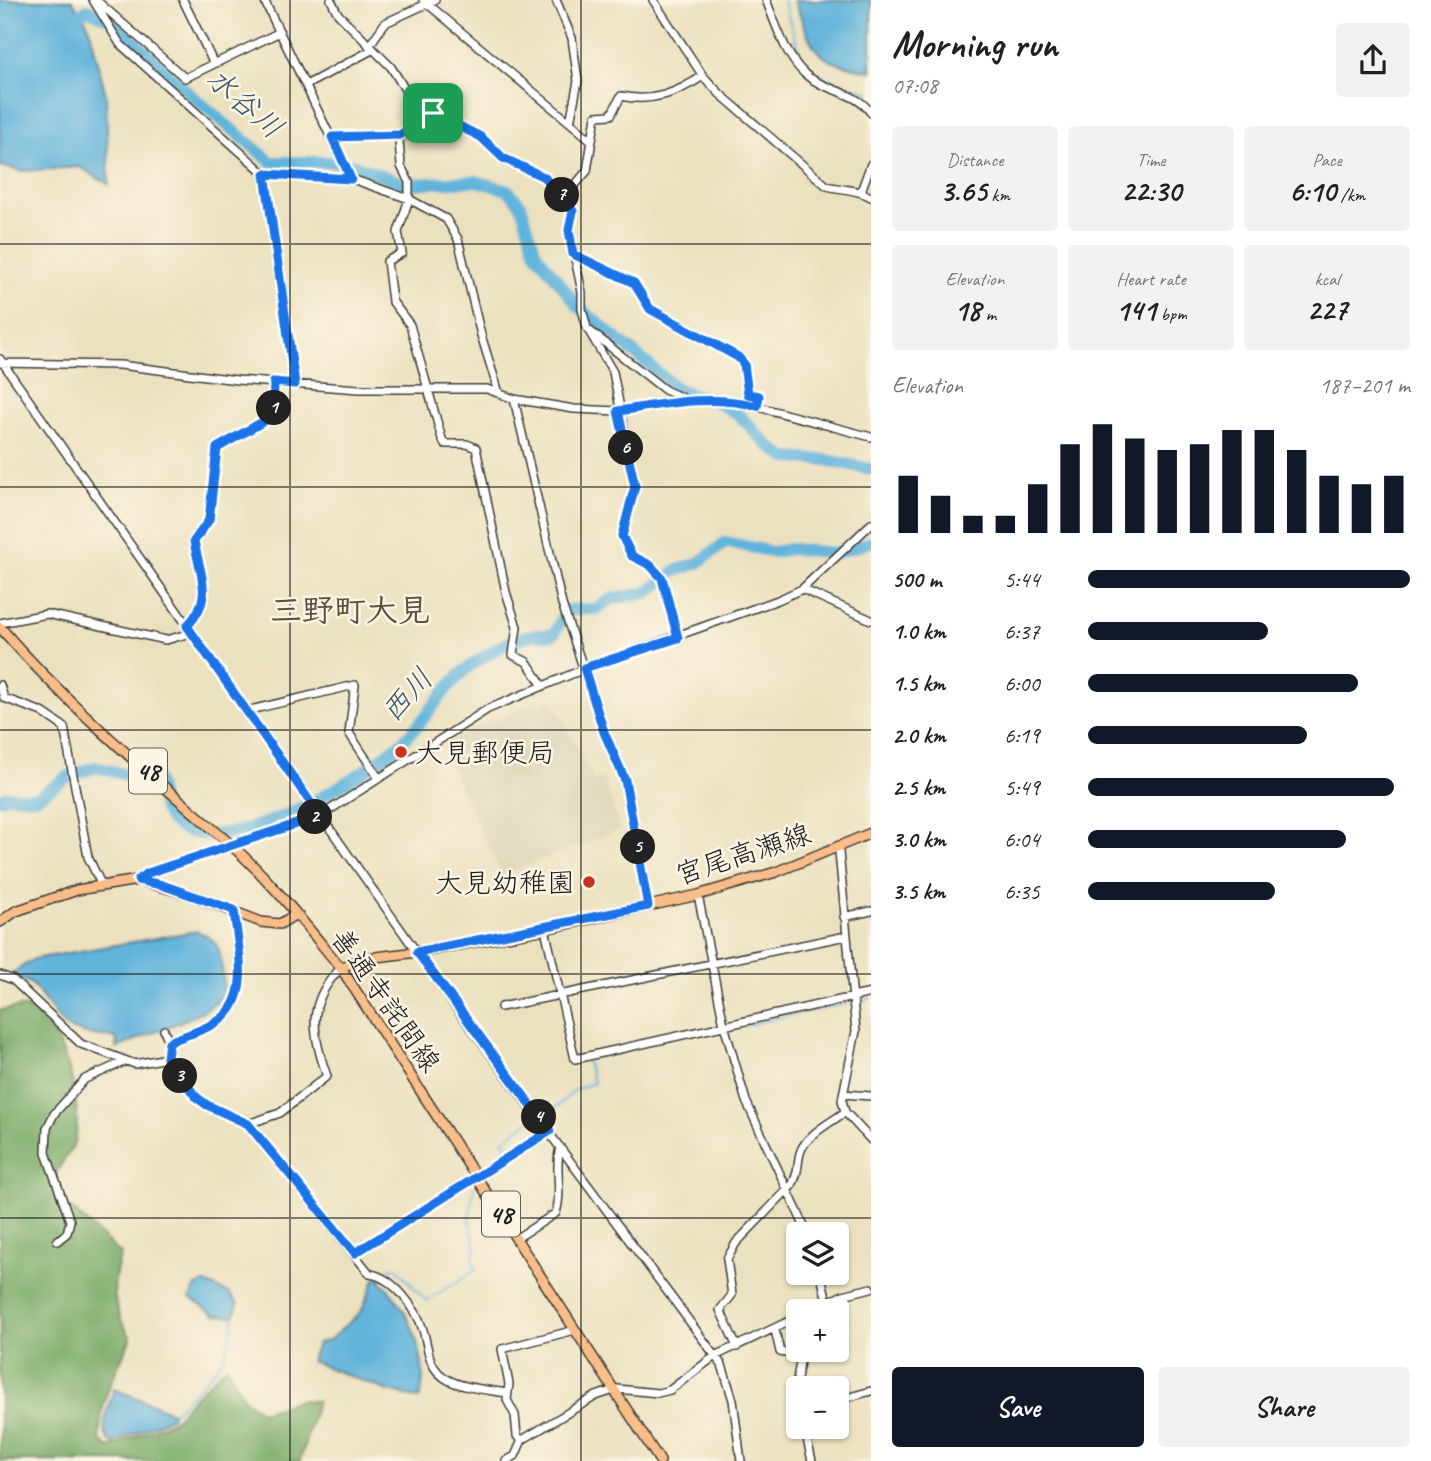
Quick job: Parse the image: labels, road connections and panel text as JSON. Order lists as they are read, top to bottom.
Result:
{
  "streets": {
    "main road": ["48", "宮尾高瀬線", "善通寺詫間線"]
  },
  "crossings": [
    ["宮尾高瀬線", "善通寺詫間線"]
  ],
  "districts": ["三野町大見"],
  "water": ["水谷川", "西川"],
  "places": ["大見郵便局", "大見幼稚園"],
  "page": {
    "heading": ["Morning run", "07:08"],
    "stats": [
      ["Distance", "3.65 km"],
      ["Time", "22:30"],
      ["Pace", "6:10 /km"],
      ["Elevation", "18 m"],
      ["Heart rate", "141 bpm"],
      ["kcal", "227"]
    ],
    "pins": [
      "7",
      "1",
      "6",
      "2",
      "5",
      "3",
      "4"
    ],
    "chart": ["Elevation", "187–201 m"],
    "list": [
      {
        "name": "500 m",
        "note": "5:44"
      },
      {
        "name": "1.0 km",
        "note": "6:37"
      },
      {
        "name": "1.5 km",
        "note": "6:00"
      },
      {
        "name": "2.0 km",
        "note": "6:19"
      },
      {
        "name": "2.5 km",
        "note": "5:49"
      },
      {
        "name": "3.0 km",
        "note": "6:04"
      },
      {
        "name": "3.5 km",
        "note": "6:35"
      }
    ],
    "map_buttons": ["+", "−"],
    "buttons": ["Save", "Share"]
  }
}
